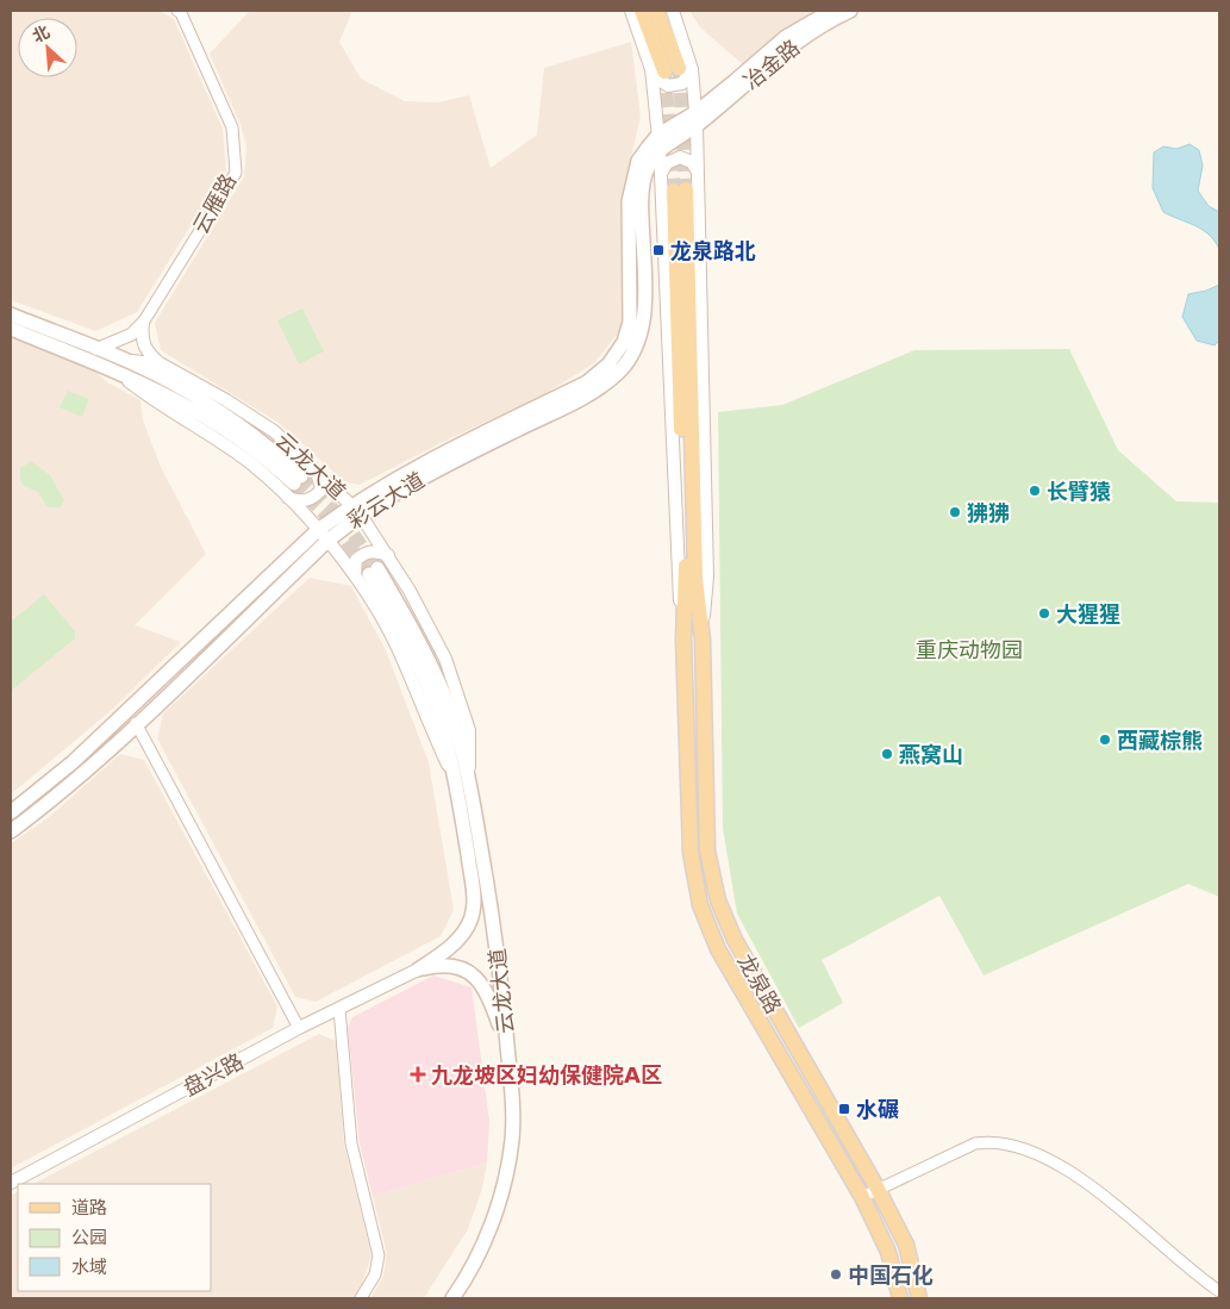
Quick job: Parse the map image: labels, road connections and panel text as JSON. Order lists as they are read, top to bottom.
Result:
{
  "streets": {
    "main road": [
      "冶金路",
      "云龙大道",
      "彩云大道",
      "龙泉路"
    ],
    "street": ["云雁路", "盘兴路"]
  },
  "crossings": [
    ["云龙大道", "彩云大道"],
    ["云龙大道", "盘兴路"]
  ],
  "parks": ["重庆动物园"],
  "places": {
    "transit": ["龙泉路北", "水碾"],
    "other": [
      "长臂猿",
      "狒狒",
      "大猩猩",
      "西藏棕熊",
      "燕窝山",
      "中国石化"
    ],
    "health": ["九龙坡区妇幼保健院A区"]
  },
  "legend": ["道路", "公园", "水域"],
  "north": "top left"
}
